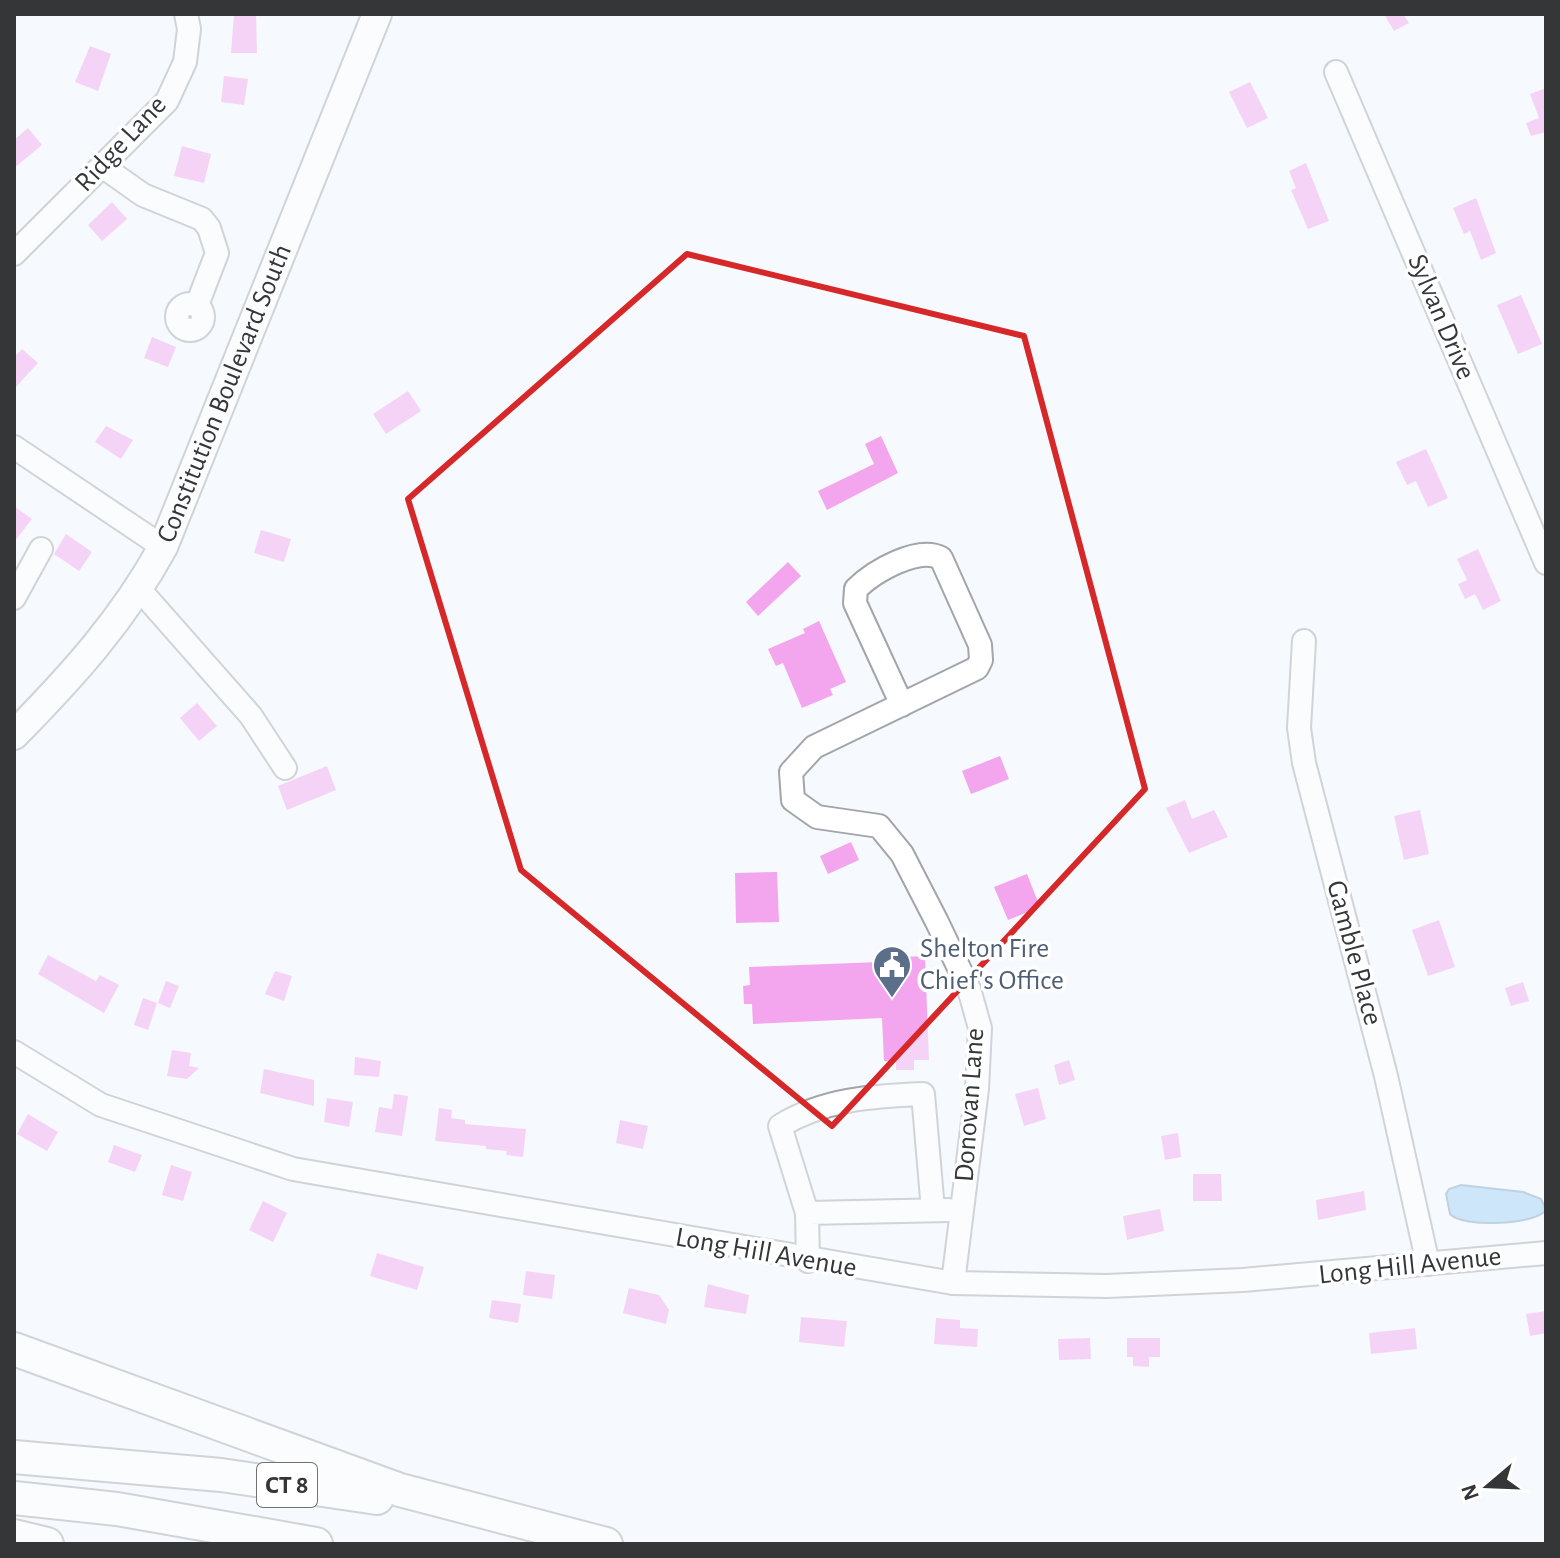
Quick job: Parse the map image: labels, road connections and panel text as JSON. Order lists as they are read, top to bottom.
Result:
{
  "streets": {
    "highway": ["CT 8"],
    "main road": ["Constitution Boulevard South"],
    "street": [
      "Ridge Lane",
      "Sylvan Drive",
      "Gamble Place",
      "Donovan Lane",
      "Long Hill Avenue"
    ]
  },
  "crossings": [
    ["Gamble Place", "Long Hill Avenue"],
    ["Donovan Lane", "Long Hill Avenue"]
  ],
  "places": {
    "public building": ["Shelton Fire Chief's Office"]
  },
  "north": "left"
}
